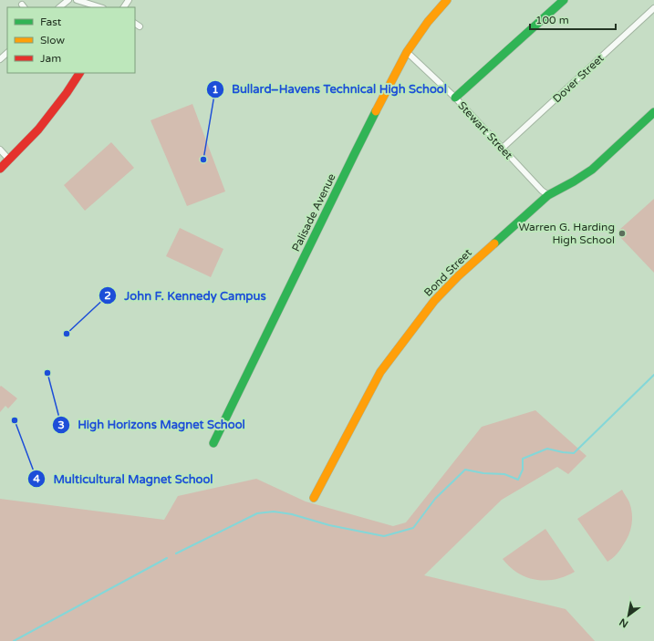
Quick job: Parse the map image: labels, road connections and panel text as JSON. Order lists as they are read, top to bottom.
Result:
{
  "streets": {
    "street": [
      "Dover Street",
      "Stewart Street",
      "Palisade Avenue",
      "Bond Street"
    ]
  },
  "crossings": [
    ["Dover Street", "Stewart Street"],
    ["Stewart Street", "Palisade Avenue"],
    ["Stewart Street", "Bond Street"]
  ],
  "places": [
    "Bullard–Havens Technical High School",
    "Warren G. Harding High School",
    "John F. Kennedy Campus",
    "High Horizons Magnet School",
    "Multicultural Magnet School"
  ],
  "legend": ["Fast", "Slow", "Jam"],
  "scale_bar": "100 m",
  "north": "bottom left"
}
